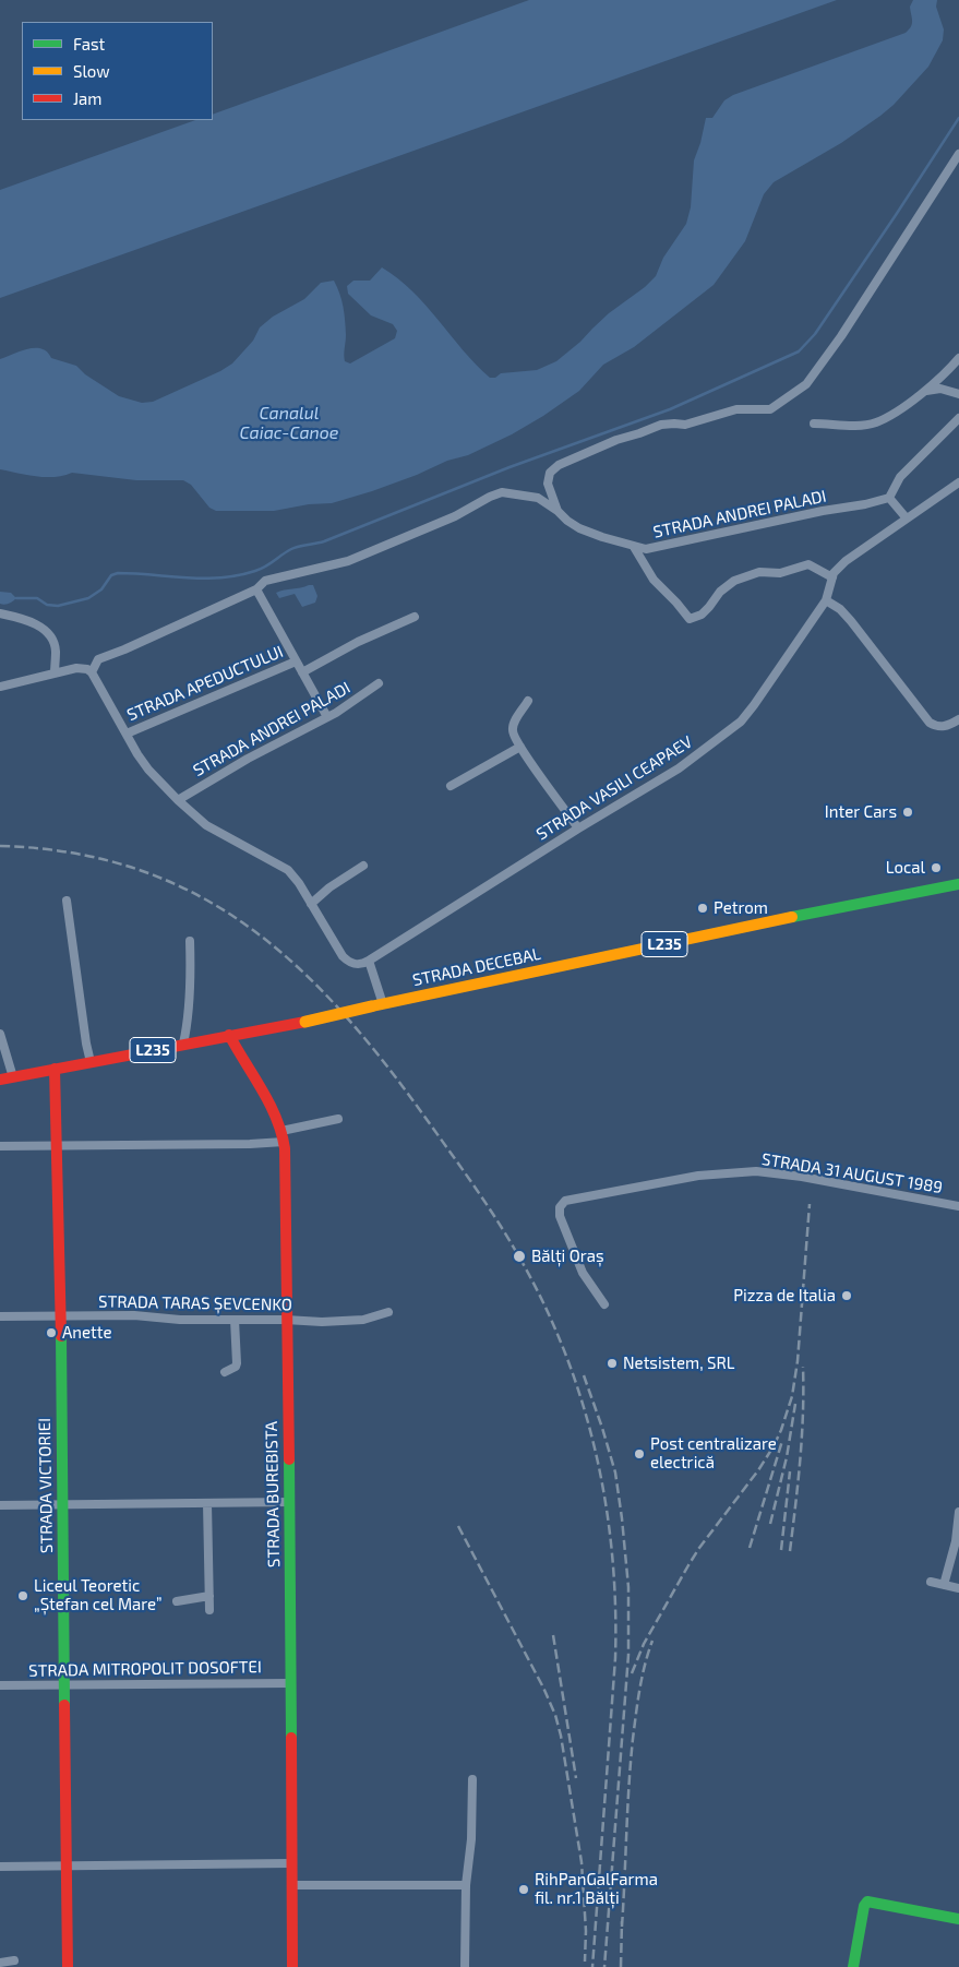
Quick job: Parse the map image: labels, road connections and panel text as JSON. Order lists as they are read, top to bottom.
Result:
{
  "streets": {
    "street": [
      "STRADA ANDREI PALADI",
      "STRADA APEDUCTULUI",
      "STRADA VASILI CEAPAEV",
      "L235",
      "STRADA DECEBAL",
      "STRADA 31 AUGUST 1989",
      "STRADA TARAS ȘEVCENKO",
      "STRADA VICTORIEI",
      "STRADA BUREBISTA",
      "STRADA MITROPOLIT DOSOFTEI"
    ]
  },
  "crossings": [
    ["STRADA DECEBAL", "STRADA VICTORIEI"],
    ["STRADA DECEBAL", "STRADA BUREBISTA"],
    ["STRADA TARAS ȘEVCENKO", "STRADA VICTORIEI"],
    ["STRADA TARAS ȘEVCENKO", "STRADA BUREBISTA"],
    ["STRADA VICTORIEI", "STRADA MITROPOLIT DOSOFTEI"],
    ["STRADA BUREBISTA", "STRADA MITROPOLIT DOSOFTEI"]
  ],
  "water": ["Canalul Caiac-Canoe"],
  "places": [
    "Inter Cars",
    "Local",
    "Petrom",
    "Bălți Oraș",
    "Pizza de Italia",
    "Anette",
    "Netsistem, SRL",
    "Post centralizare electrică",
    "Liceul Teoretic „Ștefan cel Mare”",
    "RihPanGalFarma fil. nr.1 Bălți"
  ],
  "legend": ["Fast", "Slow", "Jam"]
}
